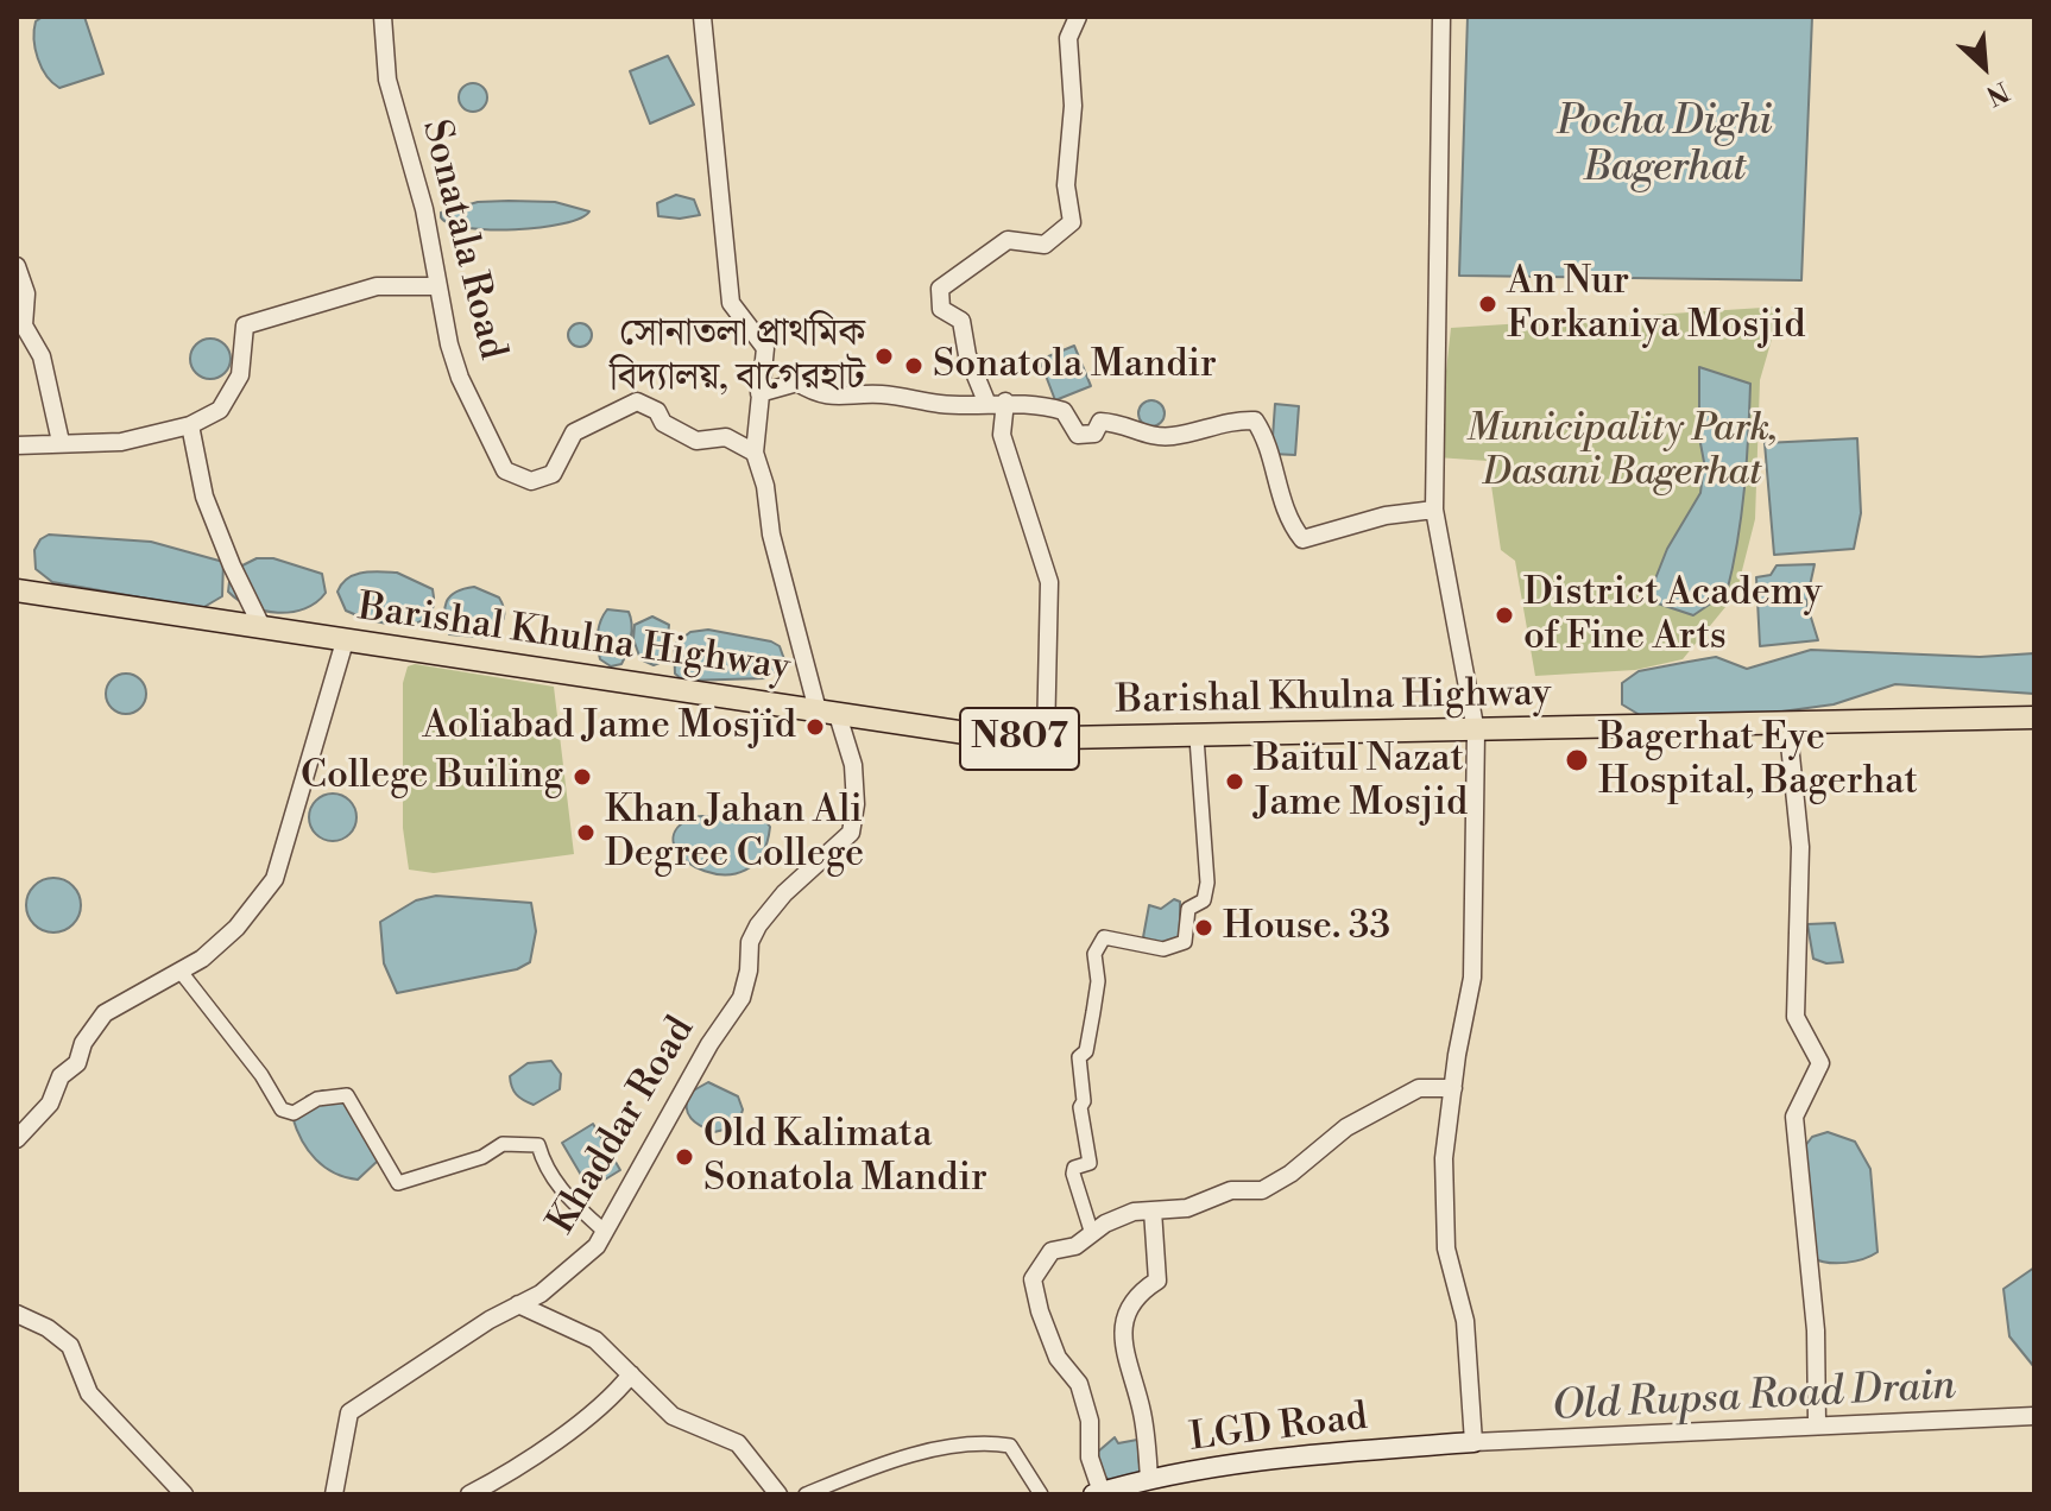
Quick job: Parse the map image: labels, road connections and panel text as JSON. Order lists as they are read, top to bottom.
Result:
{
  "streets": {
    "highway": ["Barishal Khulna Highway", "N807"],
    "main road": ["LGD Road"],
    "street": ["Sonatala Road", "Khaddar Road"]
  },
  "crossings": [
    ["Barishal Khulna Highway", "Khaddar Road"]
  ],
  "water": ["Pocha Dighi Bagerhat", "Old Rupsa Road Drain"],
  "parks": ["Municipality Park, Dasani Bagerhat"],
  "places": [
    "An Nur Forkaniya Mosjid",
    "সোনাতলা প্রাথমিক বিদ্যালয়, বাগেরহাট",
    "Sonatola Mandir",
    "District Academy of Fine Arts",
    "Aoliabad Jame Mosjid",
    "Bagerhat Eye Hospital, Bagerhat",
    "College Builing",
    "Baitul Nazat Jame Mosjid",
    "Khan Jahan Ali Degree College",
    "House. 33",
    "Old Kalimata Sonatola Mandir"
  ],
  "north": "bottom right"
}
